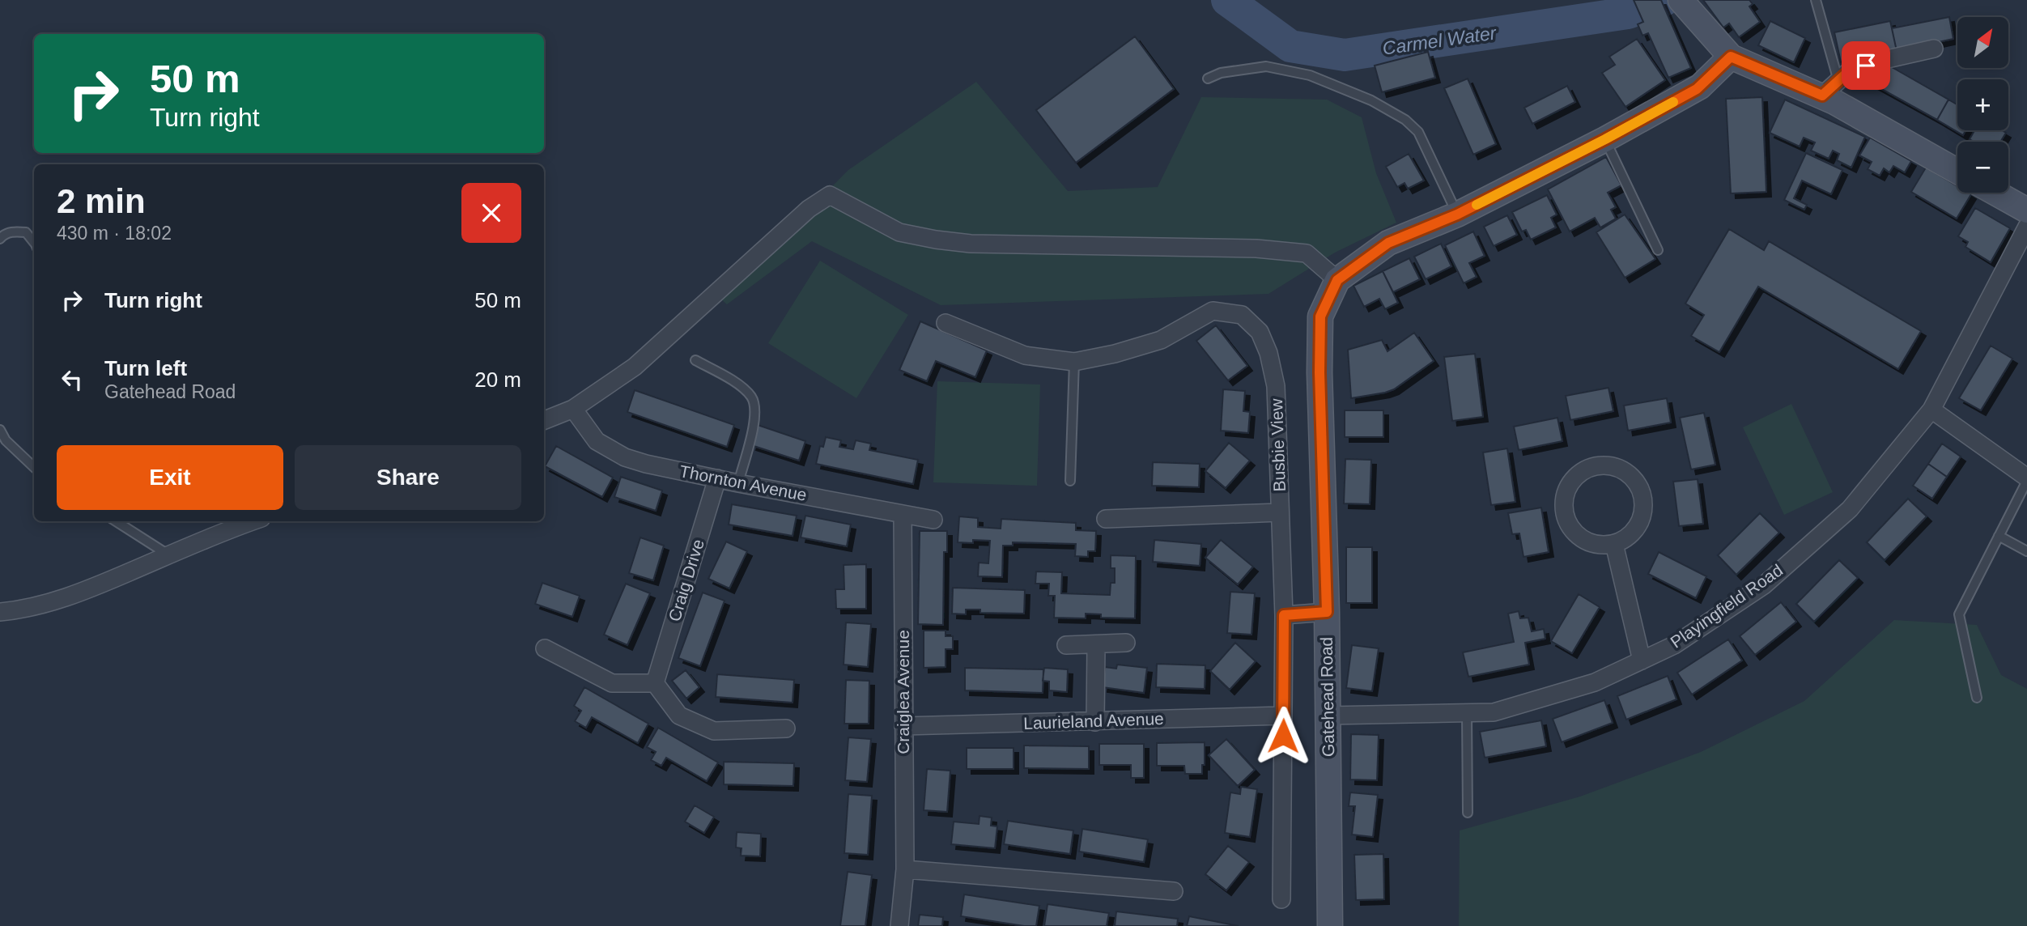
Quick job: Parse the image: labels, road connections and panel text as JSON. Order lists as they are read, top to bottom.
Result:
{
  "streets": {
    "main road": ["Gatehead Road"],
    "street": [
      "Busbie View",
      "Thornton Avenue",
      "Craig Drive",
      "Playingfield Road",
      "Craiglea Avenue",
      "Laurieland Avenue"
    ]
  },
  "crossings": [
    ["Busbie View", "Laurieland Avenue"],
    ["Thornton Avenue", "Craig Drive"],
    ["Thornton Avenue", "Craiglea Avenue"],
    ["Playingfield Road", "Gatehead Road"],
    ["Craiglea Avenue", "Laurieland Avenue"]
  ],
  "water": ["Carmel Water"],
  "north": "top right",
  "page": {
    "map_buttons": ["+", "−"],
    "turn": ["50 m", "Turn right"],
    "heading": ["2 min", "430 m · 18:02"],
    "list": [
      {
        "name": "Turn right",
        "value": "50 m"
      },
      {
        "name": "Turn left",
        "note": "Gatehead Road",
        "value": "20 m"
      }
    ],
    "buttons": ["Exit", "Share"]
  }
}
